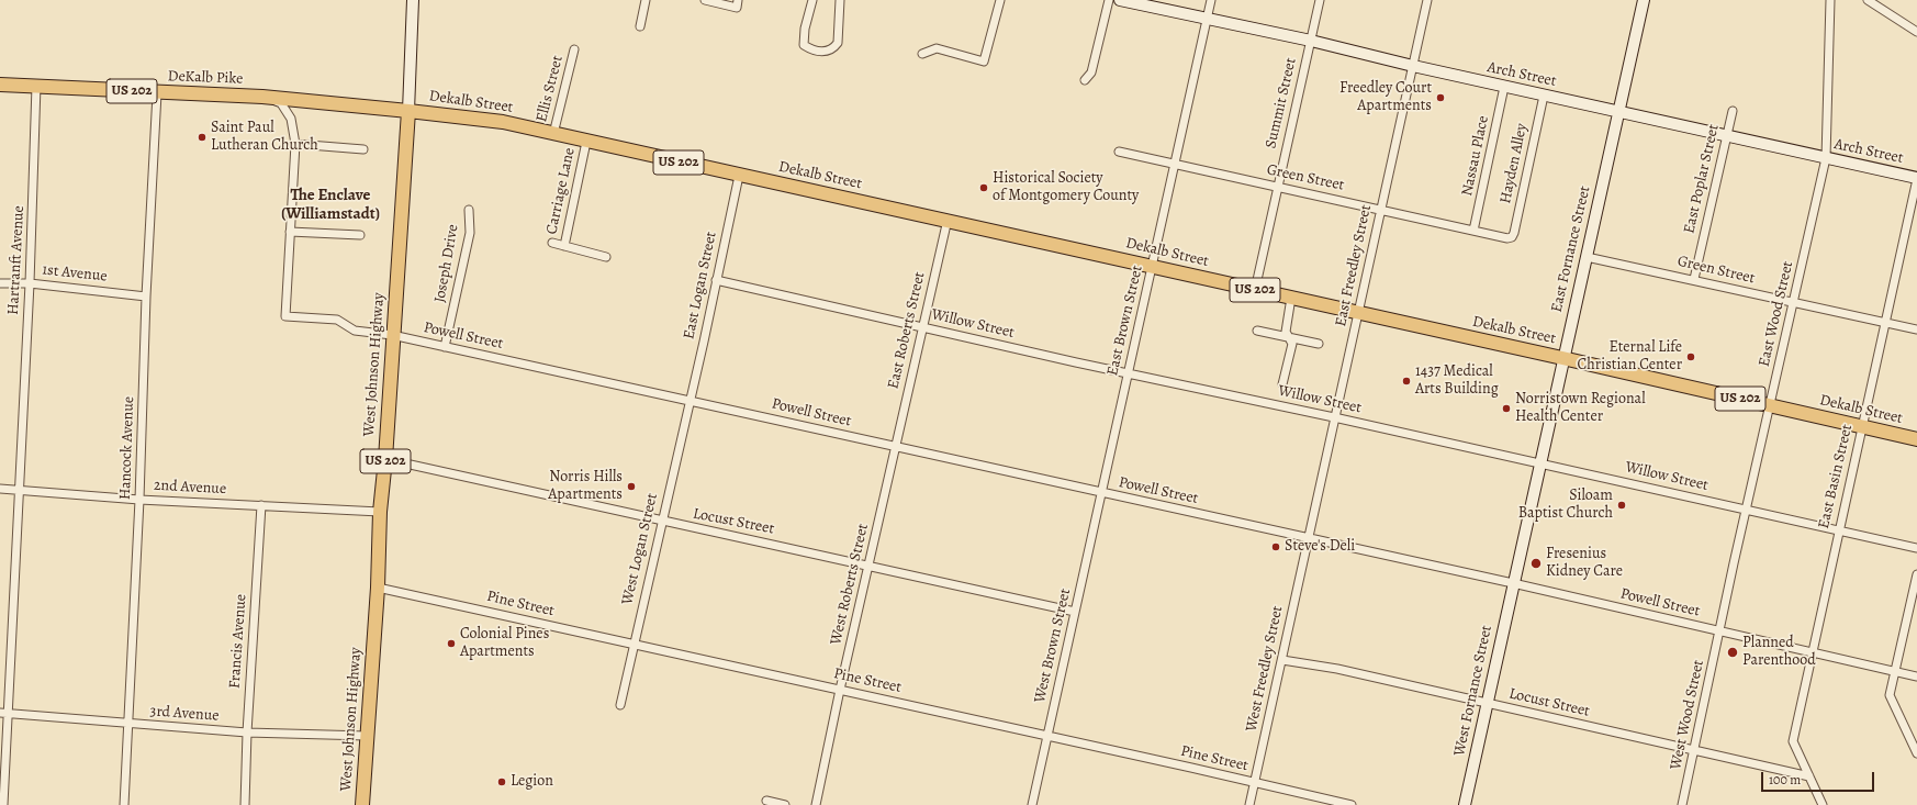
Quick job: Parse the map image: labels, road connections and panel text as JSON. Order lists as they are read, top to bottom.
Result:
{
  "streets": {
    "highway": [
      "DeKalb Pike",
      "US 202",
      "Dekalb Street",
      "West Johnson Highway"
    ],
    "street": [
      "Arch Street",
      "Ellis Street",
      "Summit Street",
      "Nassau Place",
      "Hayden Alley",
      "Green Street",
      "East Poplar Street",
      "Carriage Lane",
      "East Fornance Street",
      "Hartranft Avenue",
      "Joseph Drive",
      "East Freedley Street",
      "1st Avenue",
      "East Logan Street",
      "East Wood Street",
      "East Brown Street",
      "Willow Street",
      "East Roberts Street",
      "Powell Street",
      "Hancock Avenue",
      "East Basin Street",
      "2nd Avenue",
      "Locust Street",
      "West Logan Street",
      "West Roberts Street",
      "Pine Street",
      "Francis Avenue",
      "West Brown Street",
      "West Freedley Street",
      "West Fornance Street",
      "3rd Avenue",
      "West Wood Street"
    ]
  },
  "crossings": [
    ["Arch Street", "Summit Street"],
    ["Arch Street", "Nassau Place"],
    ["Arch Street", "Hayden Alley"],
    ["Arch Street", "East Poplar Street"],
    ["Arch Street", "East Fornance Street"],
    ["Arch Street", "East Freedley Street"],
    ["Arch Street", "East Wood Street"],
    ["Arch Street", "East Brown Street"],
    ["Arch Street", "East Basin Street"],
    ["DeKalb Pike", "Dekalb Street"],
    ["DeKalb Pike", "Hartranft Avenue"],
    ["DeKalb Pike", "West Johnson Highway"],
    ["DeKalb Pike", "Hancock Avenue"],
    ["Ellis Street", "Dekalb Street"],
    ["Dekalb Street", "Summit Street"],
    ["Dekalb Street", "Carriage Lane"],
    ["Dekalb Street", "East Fornance Street"],
    ["Dekalb Street", "East Freedley Street"],
    ["Dekalb Street", "East Logan Street"],
    ["Dekalb Street", "East Wood Street"],
    ["Dekalb Street", "East Brown Street"],
    ["Dekalb Street", "East Roberts Street"],
    ["Dekalb Street", "West Johnson Highway"],
    ["Dekalb Street", "East Basin Street"],
    ["Summit Street", "Green Street"],
    ["Nassau Place", "Green Street"],
    ["Hayden Alley", "Green Street"],
    ["Green Street", "East Poplar Street"],
    ["Green Street", "East Fornance Street"],
    ["Green Street", "East Freedley Street"],
    ["Green Street", "East Wood Street"],
    ["Green Street", "East Brown Street"],
    ["Green Street", "East Basin Street"],
    ["East Fornance Street", "Willow Street"],
    ["East Fornance Street", "Powell Street"],
    ["East Fornance Street", "West Fornance Street"],
    ["Hartranft Avenue", "1st Avenue"],
    ["Hartranft Avenue", "2nd Avenue"],
    ["Hartranft Avenue", "3rd Avenue"],
    ["Joseph Drive", "Powell Street"],
    ["East Freedley Street", "Willow Street"],
    ["East Freedley Street", "Powell Street"],
    ["East Freedley Street", "West Freedley Street"],
    ["1st Avenue", "Hancock Avenue"],
    ["East Logan Street", "Willow Street"],
    ["East Logan Street", "Powell Street"],
    ["East Logan Street", "West Logan Street"],
    ["East Wood Street", "Willow Street"],
    ["East Wood Street", "Powell Street"],
    ["East Wood Street", "West Wood Street"],
    ["East Brown Street", "Willow Street"],
    ["East Brown Street", "Powell Street"],
    ["East Brown Street", "West Brown Street"],
    ["Willow Street", "East Roberts Street"],
    ["Willow Street", "East Basin Street"],
    ["East Roberts Street", "Powell Street"],
    ["East Roberts Street", "West Roberts Street"],
    ["Powell Street", "West Johnson Highway"],
    ["Powell Street", "East Basin Street"],
    ["Powell Street", "West Logan Street"],
    ["Powell Street", "West Roberts Street"],
    ["Powell Street", "West Brown Street"],
    ["Powell Street", "West Freedley Street"],
    ["Powell Street", "West Fornance Street"],
    ["Powell Street", "West Wood Street"],
    ["West Johnson Highway", "2nd Avenue"],
    ["West Johnson Highway", "Locust Street"],
    ["West Johnson Highway", "Pine Street"],
    ["West Johnson Highway", "3rd Avenue"],
    ["Hancock Avenue", "2nd Avenue"],
    ["Hancock Avenue", "3rd Avenue"],
    ["East Basin Street", "Locust Street"],
    ["2nd Avenue", "Francis Avenue"],
    ["Locust Street", "West Logan Street"],
    ["Locust Street", "West Roberts Street"],
    ["Locust Street", "West Brown Street"],
    ["Locust Street", "West Freedley Street"],
    ["Locust Street", "West Fornance Street"],
    ["Locust Street", "West Wood Street"],
    ["West Logan Street", "Pine Street"],
    ["West Roberts Street", "Pine Street"],
    ["Pine Street", "West Brown Street"],
    ["Pine Street", "West Freedley Street"],
    ["Francis Avenue", "3rd Avenue"]
  ],
  "districts": ["The Enclave (Williamstadt)"],
  "places": [
    "Freedley Court Apartments",
    "Saint Paul Lutheran Church",
    "Historical Society of Montgomery County",
    "Eternal Life Christian Center",
    "1437 Medical Arts Building",
    "Norristown Regional Health Center",
    "Norris Hills Apartments",
    "Siloam Baptist Church",
    "Steve's Deli",
    "Fresenius Kidney Care",
    "Colonial Pines Apartments",
    "Planned Parenthood",
    "Legion"
  ],
  "scale_bar": "100 m"
}
